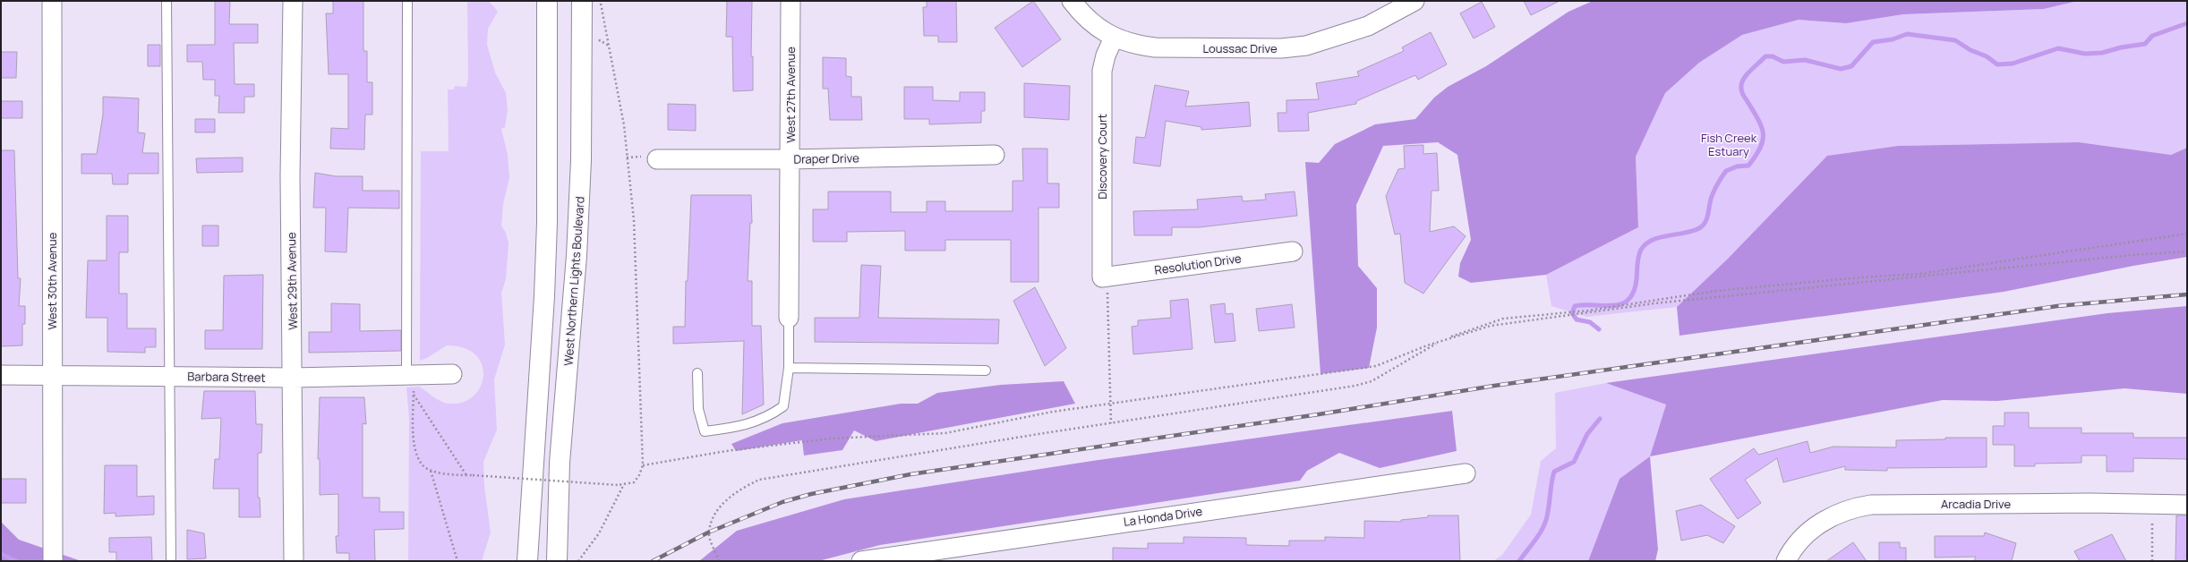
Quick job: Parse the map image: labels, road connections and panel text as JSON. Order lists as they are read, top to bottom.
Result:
{
  "streets": {
    "main road": ["West Northern Lights Boulevard"],
    "street": [
      "Loussac Drive",
      "West 27th Avenue",
      "Discovery Court",
      "Draper Drive",
      "Resolution Drive",
      "West 30th Avenue",
      "West 29th Avenue",
      "Barbara Street",
      "Arcadia Drive",
      "La Honda Drive"
    ]
  },
  "crossings": [
    ["Loussac Drive", "Discovery Court"],
    ["West 27th Avenue", "Draper Drive"],
    ["Discovery Court", "Resolution Drive"],
    ["West 30th Avenue", "Barbara Street"],
    ["West 29th Avenue", "Barbara Street"]
  ],
  "parks": ["Fish Creek Estuary"]
}
